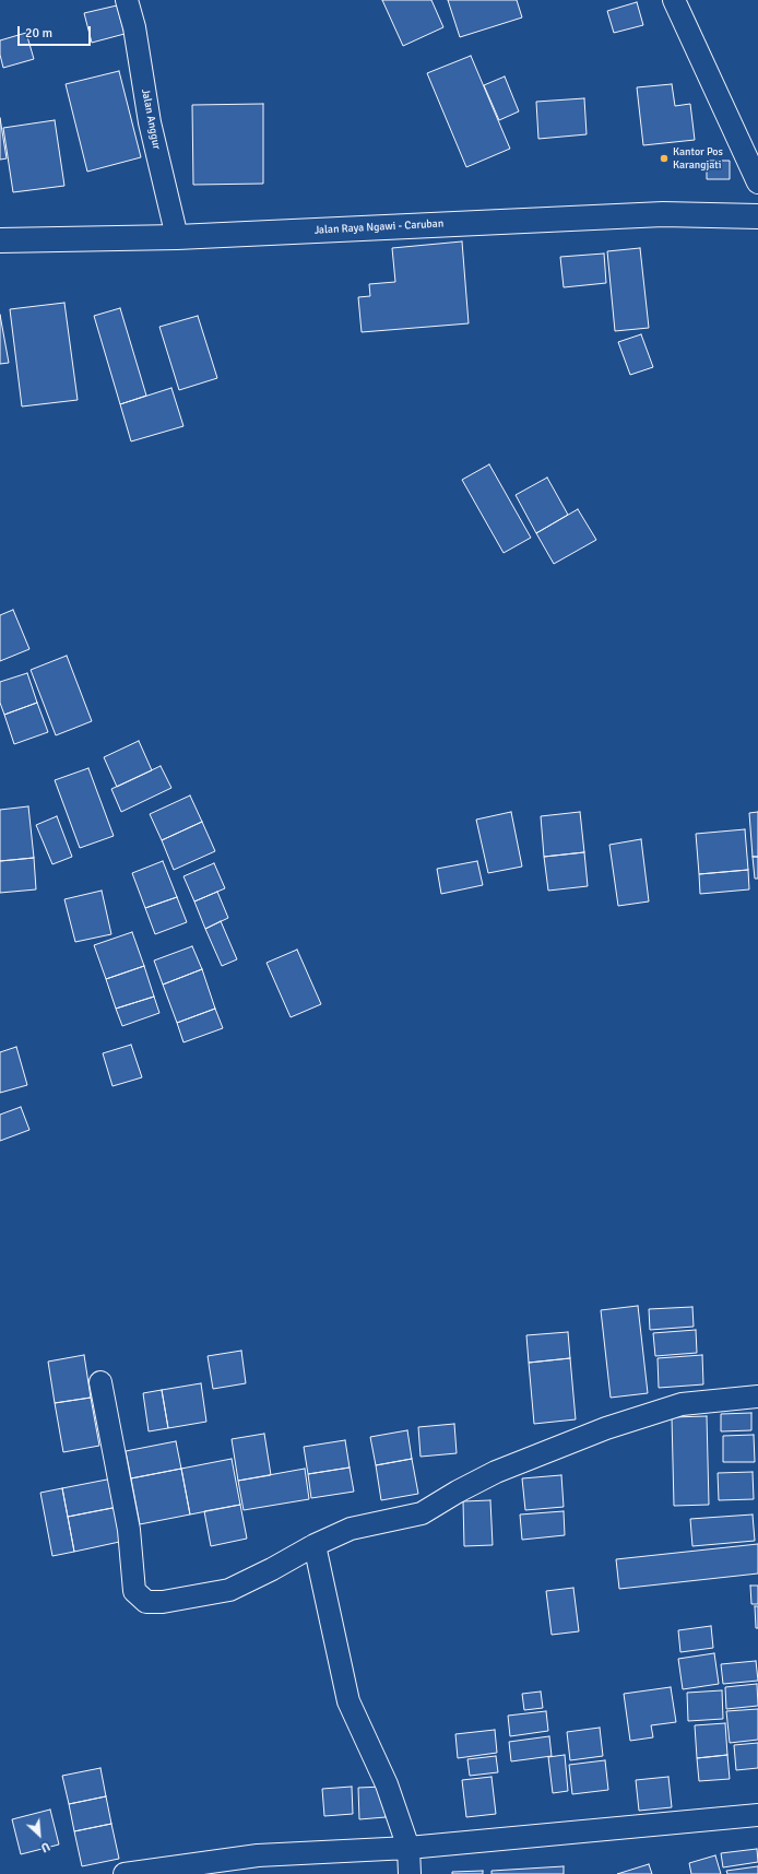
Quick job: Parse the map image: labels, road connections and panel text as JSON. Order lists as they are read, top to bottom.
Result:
{
  "streets": {
    "highway": ["Jalan Raya Ngawi - Caruban"],
    "street": ["Jalan Anggur"]
  },
  "crossings": [
    ["Jalan Anggur", "Jalan Raya Ngawi - Caruban"]
  ],
  "places": ["Kantor Pos Karangjati"],
  "scale_bar": "20 m",
  "north": "bottom right"
}
